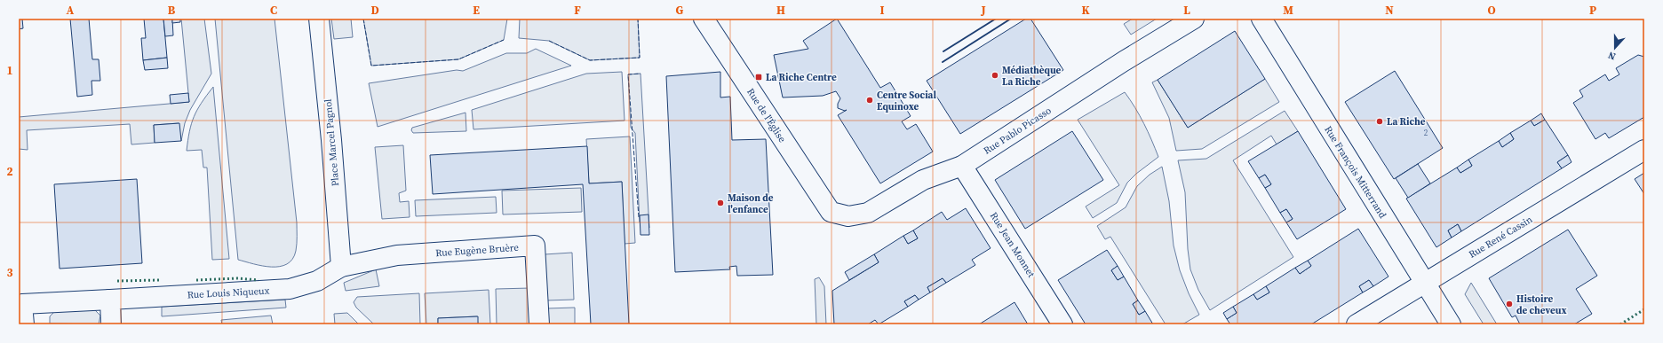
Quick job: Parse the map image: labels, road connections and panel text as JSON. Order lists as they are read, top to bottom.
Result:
{
  "streets": {
    "street": [
      "Rue de l'Église",
      "Rue Pablo Picasso",
      "Place Marcel Pagnol",
      "Rue François Mitterrand",
      "Rue René Cassin",
      "Rue Jean Monnet",
      "Rue Eugène Bruère",
      "Rue Louis Niqueux"
    ]
  },
  "crossings": [
    ["Rue de l'Église", "Rue Pablo Picasso"],
    ["Rue Pablo Picasso", "Rue Jean Monnet"],
    ["Place Marcel Pagnol", "Rue Eugène Bruère"],
    ["Place Marcel Pagnol", "Rue Louis Niqueux"],
    ["Rue François Mitterrand", "Rue René Cassin"],
    ["Rue Eugène Bruère", "Rue Louis Niqueux"]
  ],
  "places": {
    "other": [
      "Médiathèque La Riche",
      "Centre Social Equinoxe",
      "La Riche",
      "Maison de l'enfance",
      "Histoire de cheveux"
    ],
    "transit": ["La Riche Centre"]
  },
  "house_numbers": ["2"],
  "north": "bottom",
  "grid": {
    "columns": [
      "A",
      "B",
      "C",
      "D",
      "E",
      "F",
      "G",
      "H",
      "I",
      "J",
      "K",
      "L",
      "M",
      "N",
      "O",
      "P"
    ],
    "rows": ["1", "2", "3"]
  }
}
